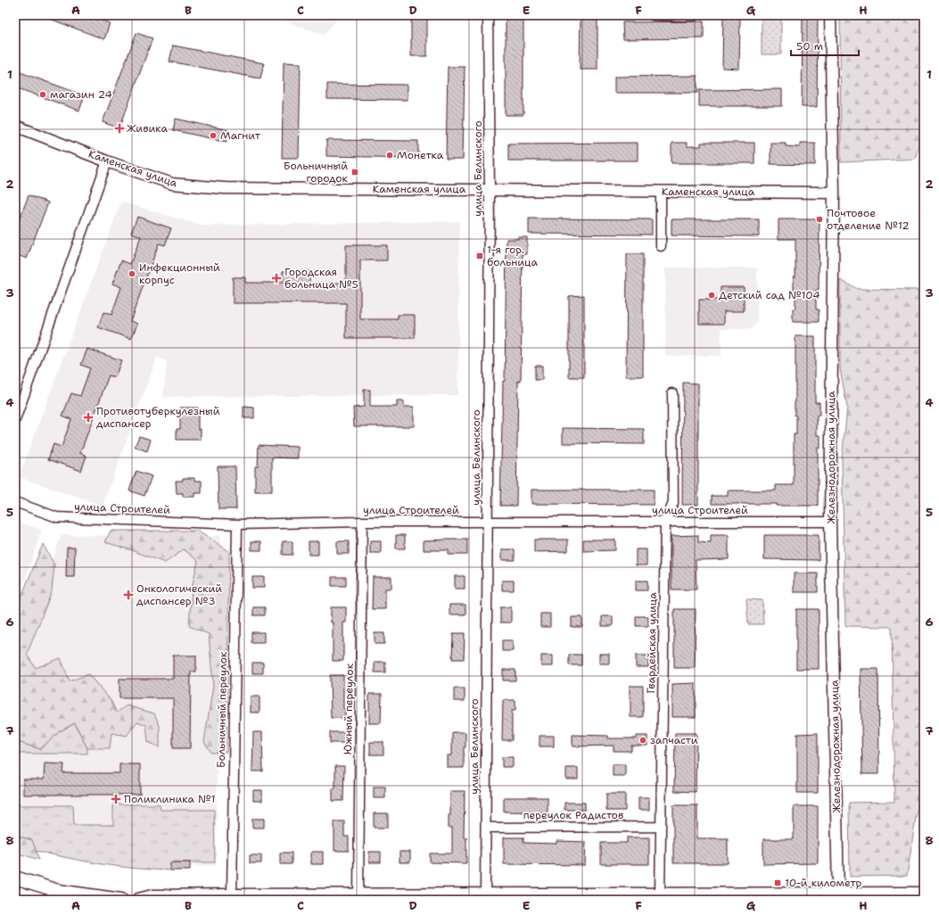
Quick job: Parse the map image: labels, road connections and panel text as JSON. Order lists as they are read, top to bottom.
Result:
{
  "streets": {
    "street": [
      "Каменская улица",
      "улица Белинского",
      "Железнодорожная улица",
      "улица Строителей",
      "Гвардейская улица",
      "Южный переулок",
      "Больничный переулок",
      "переулок Радистов"
    ]
  },
  "crossings": [
    ["Каменская улица", "улица Белинского"],
    ["Каменская улица", "Железнодорожная улица"],
    ["улица Белинского", "улица Строителей"],
    ["улица Белинского", "переулок Радистов"],
    ["Железнодорожная улица", "улица Строителей"],
    ["улица Строителей", "Гвардейская улица"],
    ["улица Строителей", "Южный переулок"],
    ["улица Строителей", "Больничный переулок"],
    ["Гвардейская улица", "переулок Радистов"]
  ],
  "places": {
    "other": [
      "магазин 24",
      "Магнит",
      "Монетка",
      "Почтовое отделение №12",
      "Инфекционный корпус",
      "Детский сад №104",
      "запчасти"
    ],
    "health": [
      "Живика",
      "Городская больница №5",
      "Противотуберкулезный диспансер",
      "Онкологический диспансер №3",
      "Поликлиника №1"
    ],
    "transit": ["Больничный городок", "1-я гор. больница", "10-й километр"]
  },
  "scale_bar": "50 m",
  "grid": {
    "columns": [
      "A",
      "B",
      "C",
      "D",
      "E",
      "F",
      "G",
      "H"
    ],
    "rows": [
      "1",
      "2",
      "3",
      "4",
      "5",
      "6",
      "7",
      "8"
    ]
  }
}
